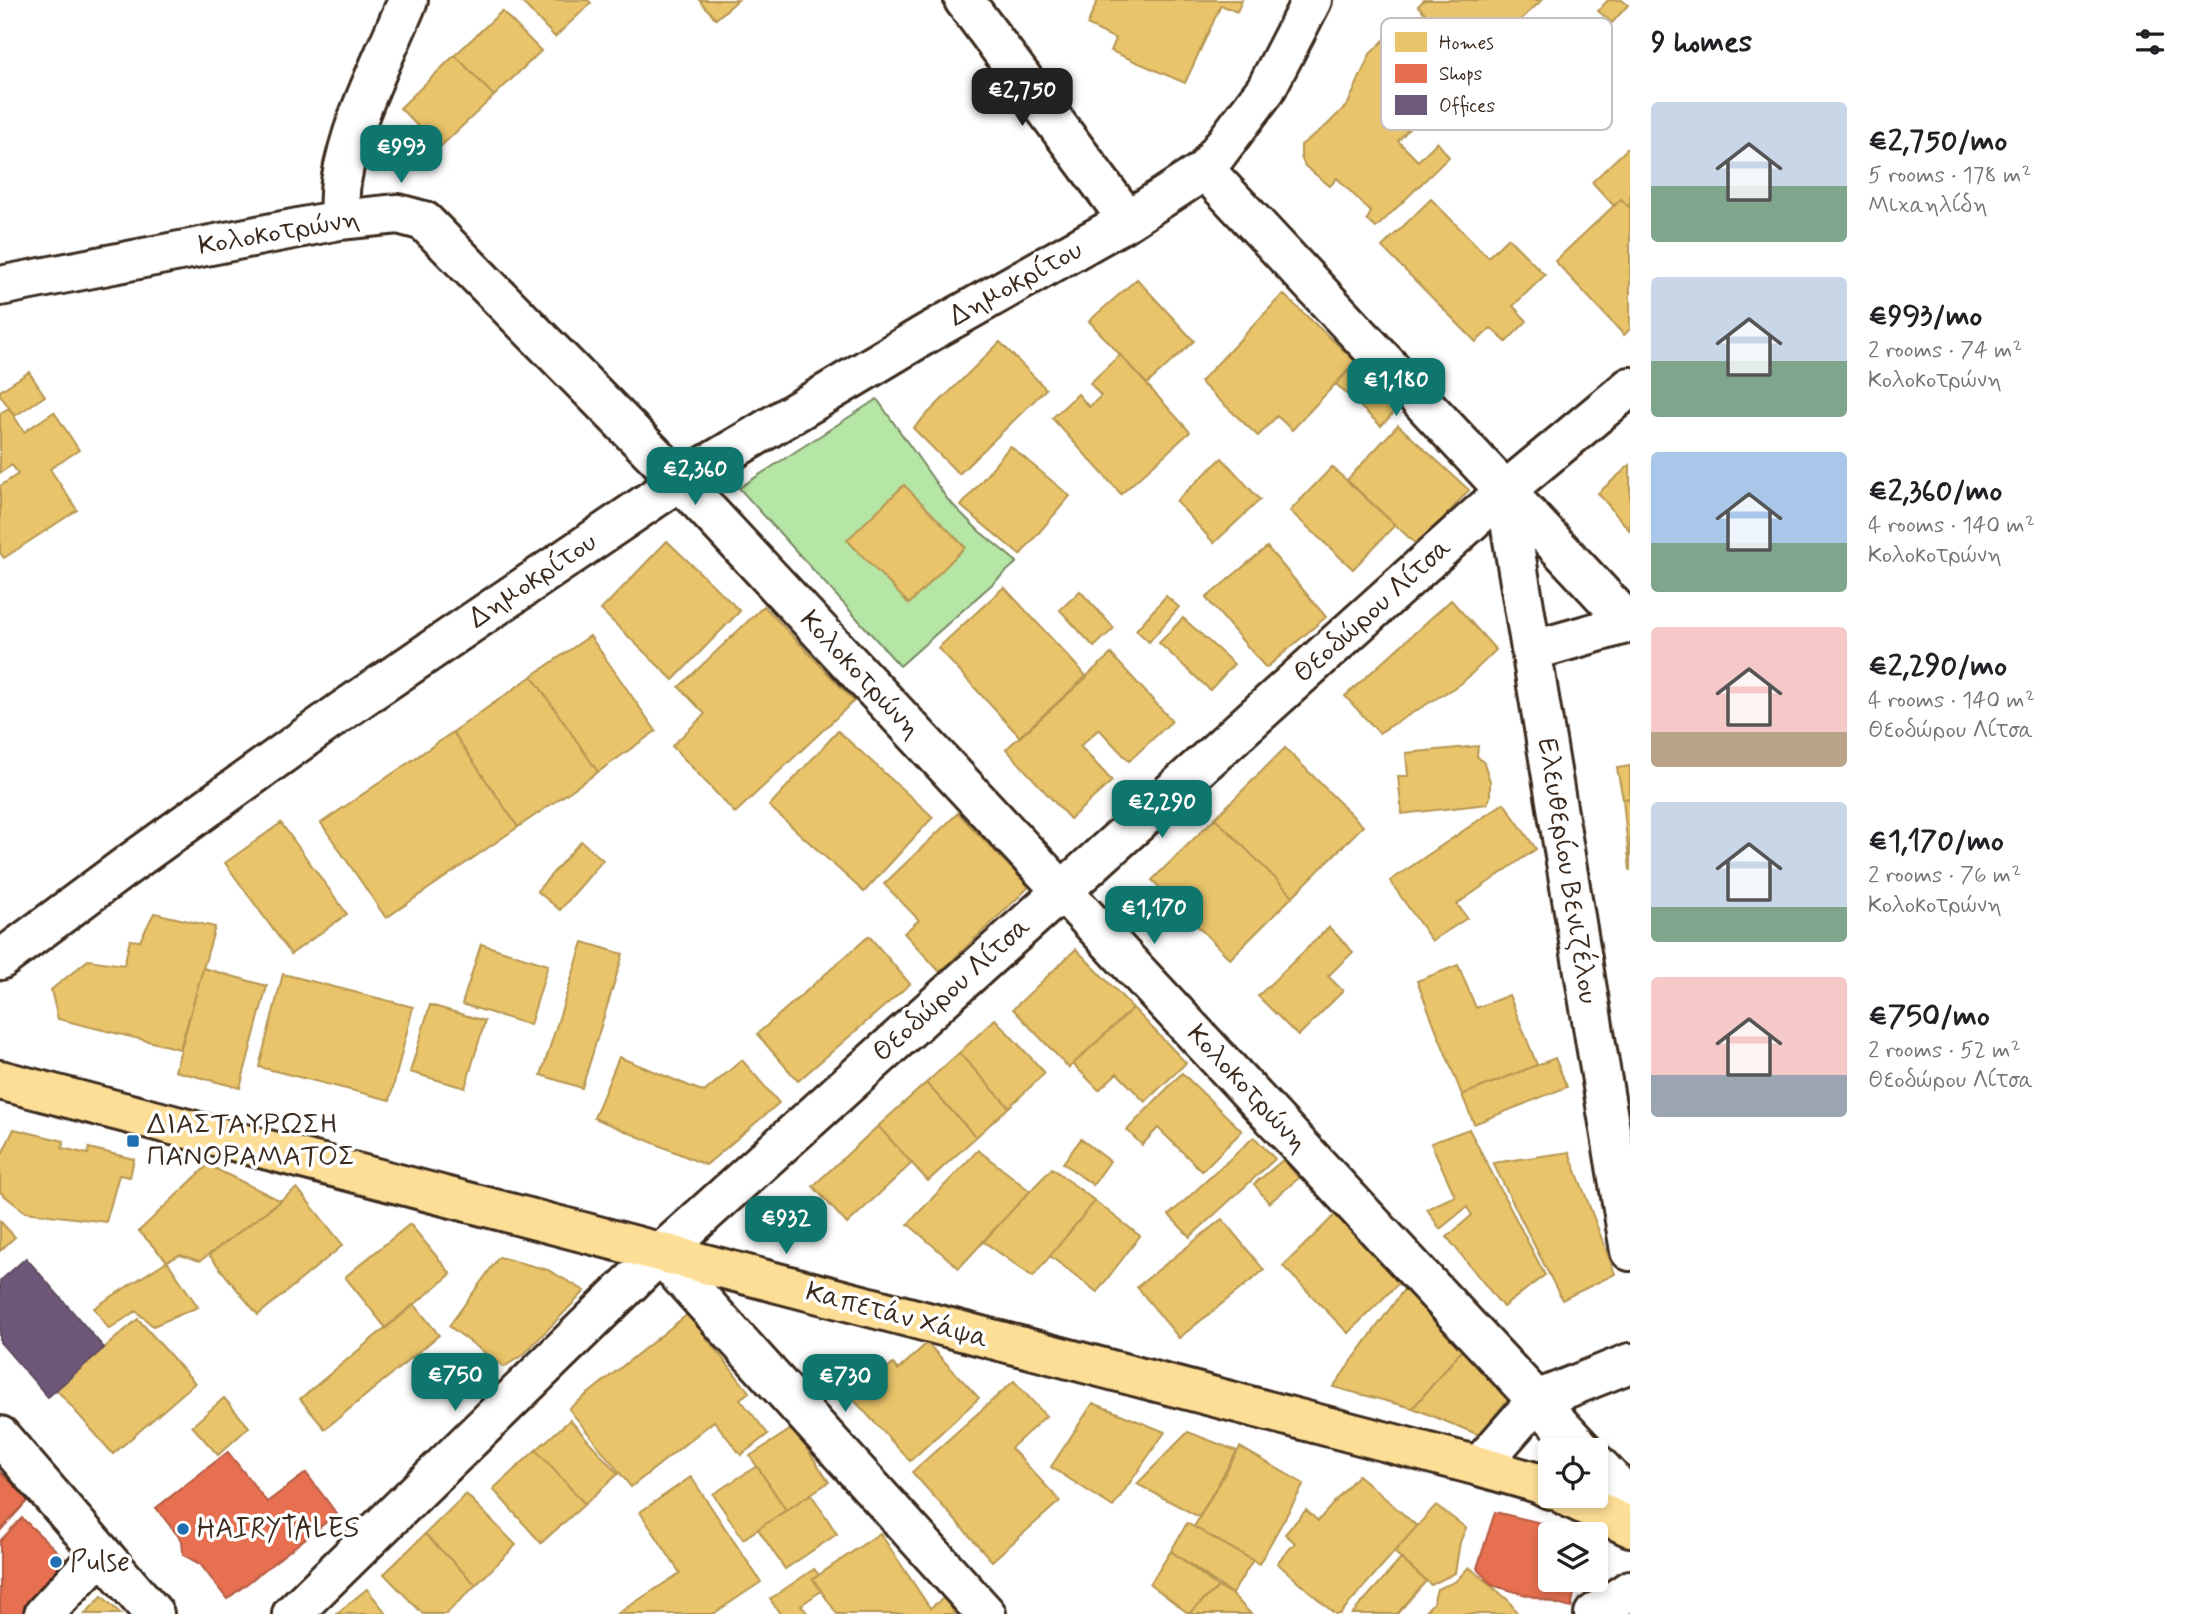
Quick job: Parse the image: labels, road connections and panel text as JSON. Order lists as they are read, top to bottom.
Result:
{
  "streets": {
    "main road": ["Καπετάν Χάψα"],
    "street": [
      "Κολοκοτρώνη",
      "Δημοκρίτου",
      "Θεοδώρου Λίτσα",
      "Ελευθερίου Βενιζέλου"
    ]
  },
  "crossings": [
    ["Κολοκοτρώνη", "Δημοκρίτου"],
    ["Κολοκοτρώνη", "Θεοδώρου Λίτσα"],
    ["Θεοδώρου Λίτσα", "Ελευθερίου Βενιζέλου"],
    ["Θεοδώρου Λίτσα", "Καπετάν Χάψα"]
  ],
  "places": {
    "transit": ["ΔΙΑΣΤΑΥΡΩΣΗ ΠΑΝΟΡΑΜΑΤΟΣ"],
    "other": ["HAIRYTALES", "Pulse"]
  },
  "legend": ["Homes", "Shops", "Offices"],
  "page": {
    "heading": "9 homes",
    "price": [
      "€2,750",
      "€993",
      "€1,180",
      "€2,360",
      "€2,290",
      "€1,170",
      "€932",
      "€750",
      "€730"
    ],
    "list": [
      {
        "name": "€2,750/mo",
        "note": "5 rooms · 178 m² · Μιχαηλίδη"
      },
      {
        "name": "€993/mo",
        "note": "2 rooms · 74 m² · Κολοκοτρώνη"
      },
      {
        "name": "€2,360/mo",
        "note": "4 rooms · 140 m² · Κολοκοτρώνη"
      },
      {
        "name": "€2,290/mo",
        "note": "4 rooms · 140 m² · Θεοδώρου Λίτσα"
      },
      {
        "name": "€1,170/mo",
        "note": "2 rooms · 76 m² · Κολοκοτρώνη"
      },
      {
        "name": "€750/mo",
        "note": "2 rooms · 52 m² · Θεοδώρου Λίτσα"
      }
    ]
  }
}
